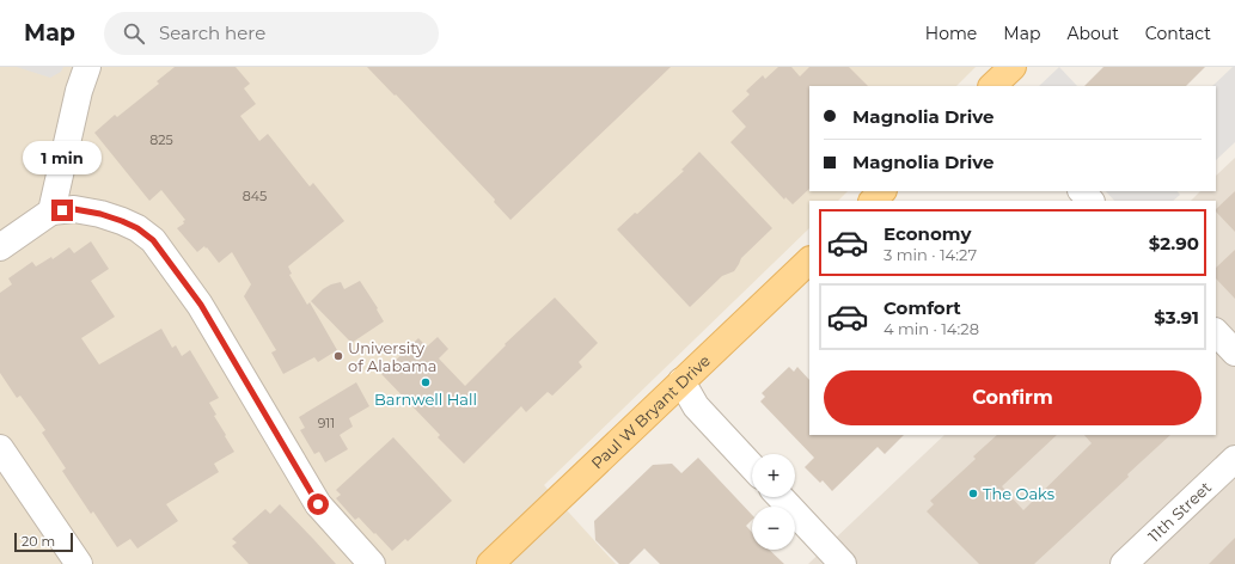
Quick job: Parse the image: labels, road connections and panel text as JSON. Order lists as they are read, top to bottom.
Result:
{
  "streets": {
    "main road": ["Paul W Bryant Drive"],
    "street": ["11th Street"]
  },
  "places": ["University of Alabama", "Barnwell Hall", "The Oaks"],
  "house_numbers": ["825", "845", "911"],
  "scale_bar": "20 m",
  "page": {
    "header": "Map",
    "search": "Search here",
    "nav": [
      "Home",
      "Map",
      "About",
      "Contact"
    ],
    "banner": ["Magnolia Drive", "Magnolia Drive"],
    "bubble": "1 min",
    "list": [
      {
        "name": "Economy",
        "note": "3 min · 14:27",
        "value": "$2.90"
      },
      {
        "name": "Comfort",
        "note": "4 min · 14:28",
        "value": "$3.91"
      }
    ],
    "buttons": "Confirm",
    "map_buttons": ["+", "−"],
    "scale": "20 m"
  }
}
